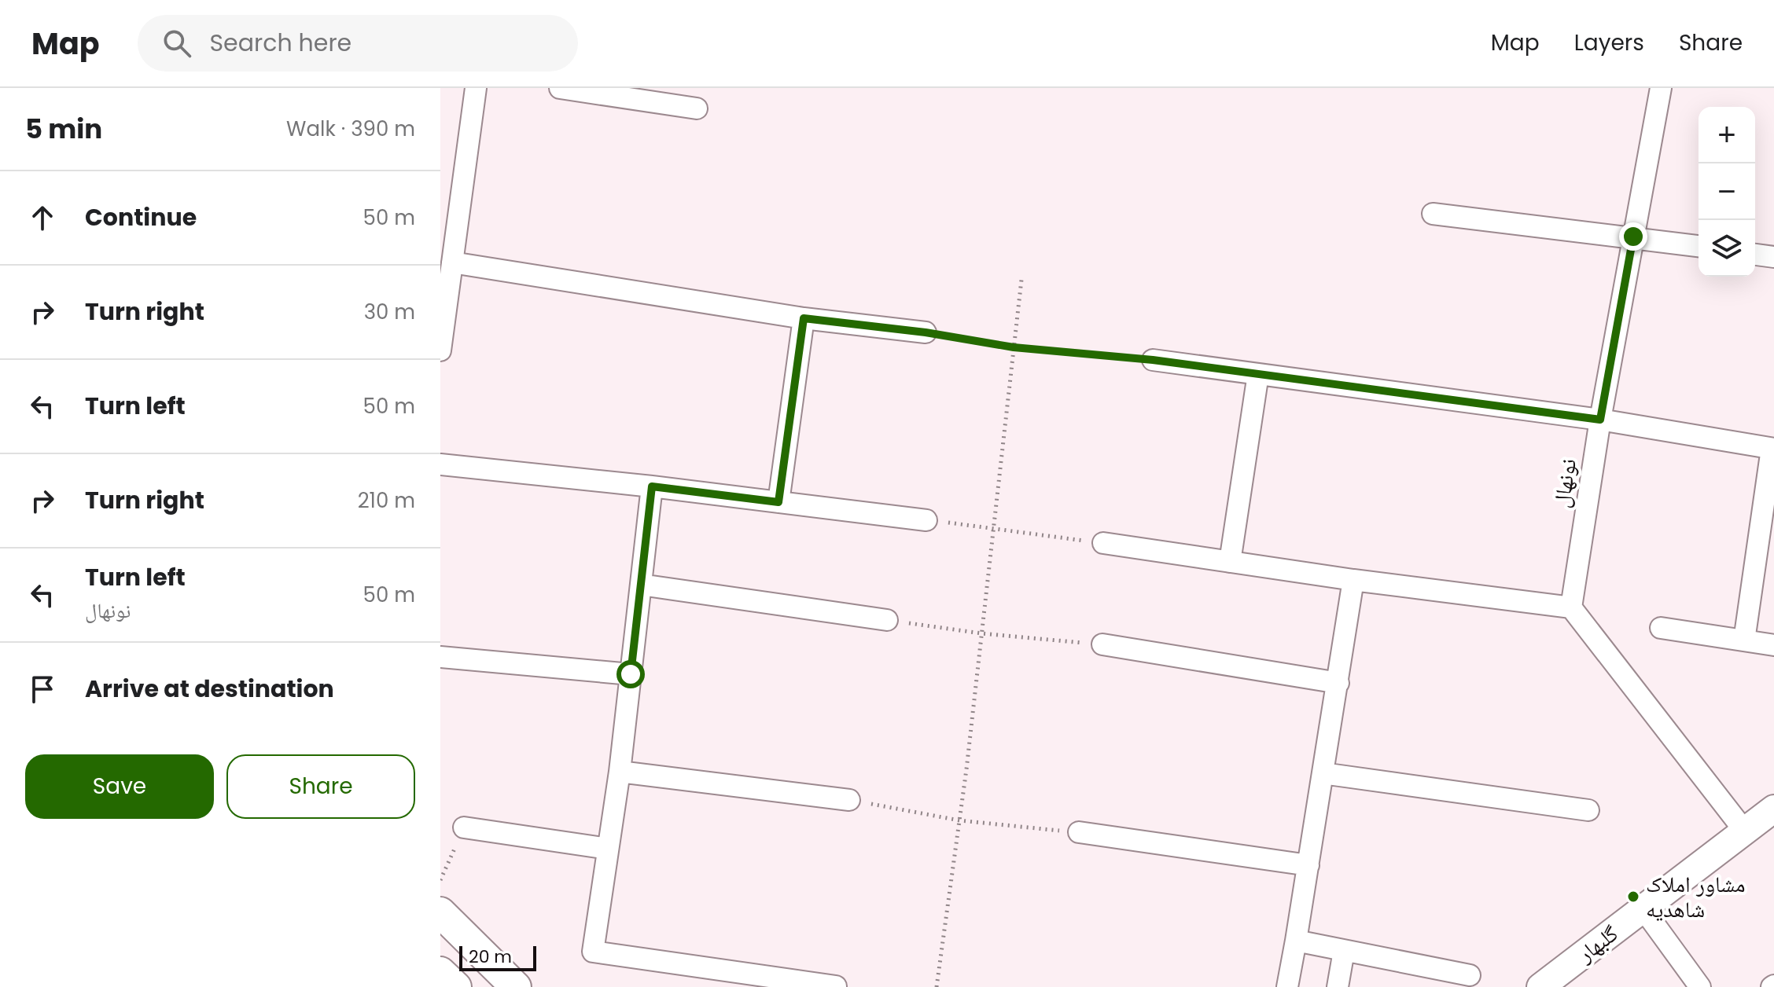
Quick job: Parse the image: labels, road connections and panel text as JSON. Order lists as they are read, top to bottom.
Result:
{
  "streets": {
    "street": ["نونهال", "گلبهار"]
  },
  "places": ["مشاور املاک شاهدیه"],
  "scale_bar": "20 m",
  "page": {
    "header": "Map",
    "search": "Search here",
    "nav": ["Map", "Layers", "Share"],
    "heading": ["5 min", "Walk · 390 m"],
    "map_buttons": ["+", "−"],
    "list": [
      ["Continue", "50 m"],
      ["Turn right", "30 m"],
      ["Turn left", "50 m"],
      ["Turn right", "210 m"],
      ["Turn left", "نونهال", "50 m"],
      "Arrive at destination"
    ],
    "buttons": ["Save", "Share"],
    "scale": "20 m"
  }
}
